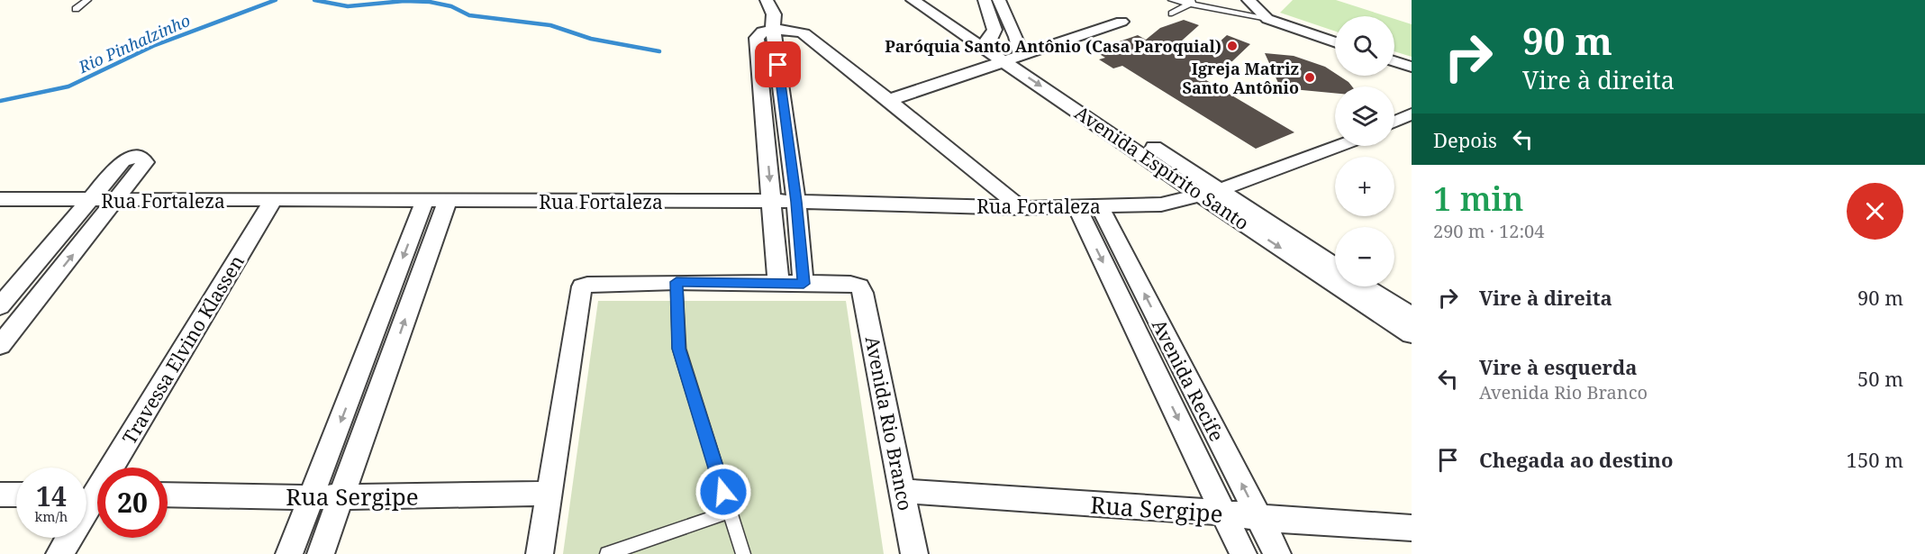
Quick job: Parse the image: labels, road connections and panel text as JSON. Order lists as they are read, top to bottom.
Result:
{
  "streets": {
    "street": [
      "Avenida Espírito Santo",
      "Rua Fortaleza",
      "Travessa Elvino Klassen",
      "Avenida Recife",
      "Avenida Rio Branco",
      "Rua Sergipe"
    ]
  },
  "crossings": [
    ["Avenida Espírito Santo", "Rua Fortaleza"],
    ["Rua Fortaleza", "Travessa Elvino Klassen"],
    ["Rua Fortaleza", "Avenida Recife"],
    ["Avenida Recife", "Rua Sergipe"],
    ["Avenida Rio Branco", "Rua Sergipe"]
  ],
  "water": ["Rio Pinhalzinho"],
  "places": ["Paróquia Santo Antônio (Casa Paroquial)", "Igreja Matriz Santo Antônio"],
  "page": {
    "turn": ["90 m", "Vire à direita"],
    "map_buttons": ["+", "−"],
    "then": "Depois",
    "heading": ["1 min", "290 m · 12:04"],
    "list": [
      {
        "name": "Vire à direita",
        "value": "90 m"
      },
      {
        "name": "Vire à esquerda",
        "note": "Avenida Rio Branco",
        "value": "50 m"
      },
      {
        "name": "Chegada ao destino",
        "value": "150 m"
      }
    ],
    "speed": "14 km/h",
    "limit": "20"
  }
}
